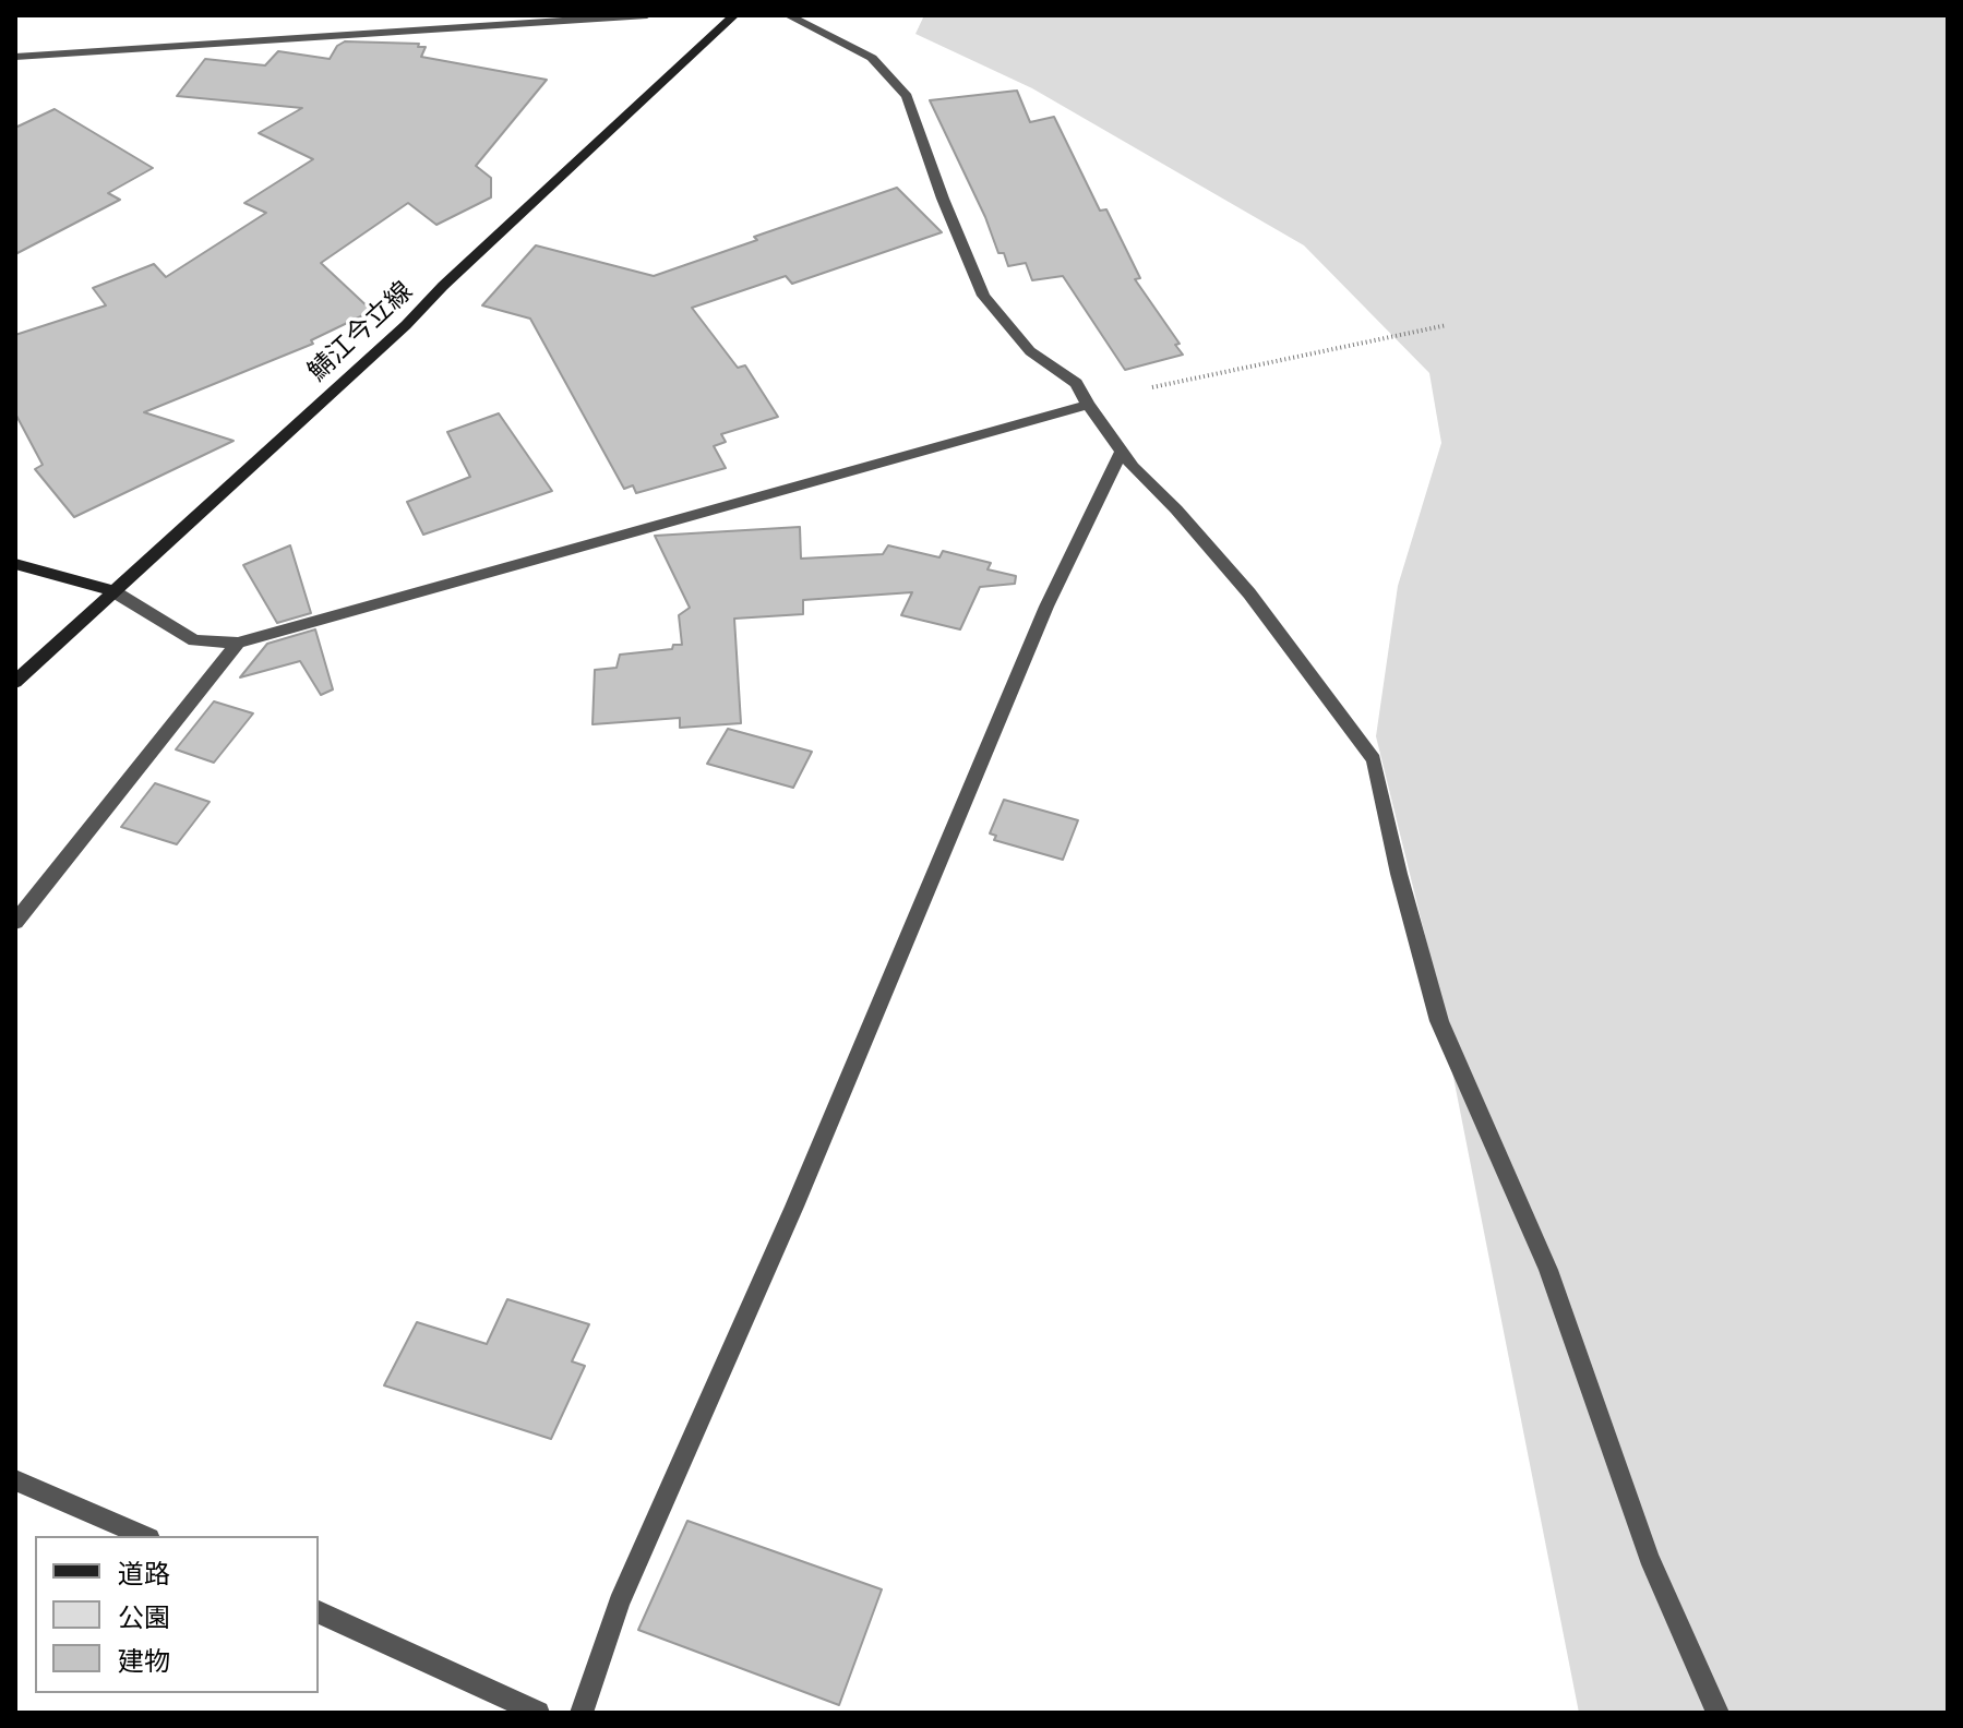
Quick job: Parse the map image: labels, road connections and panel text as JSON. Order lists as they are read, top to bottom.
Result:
{
  "streets": {
    "main road": ["鯖江今立線"]
  },
  "legend": ["道路", "公園", "建物"]
}
